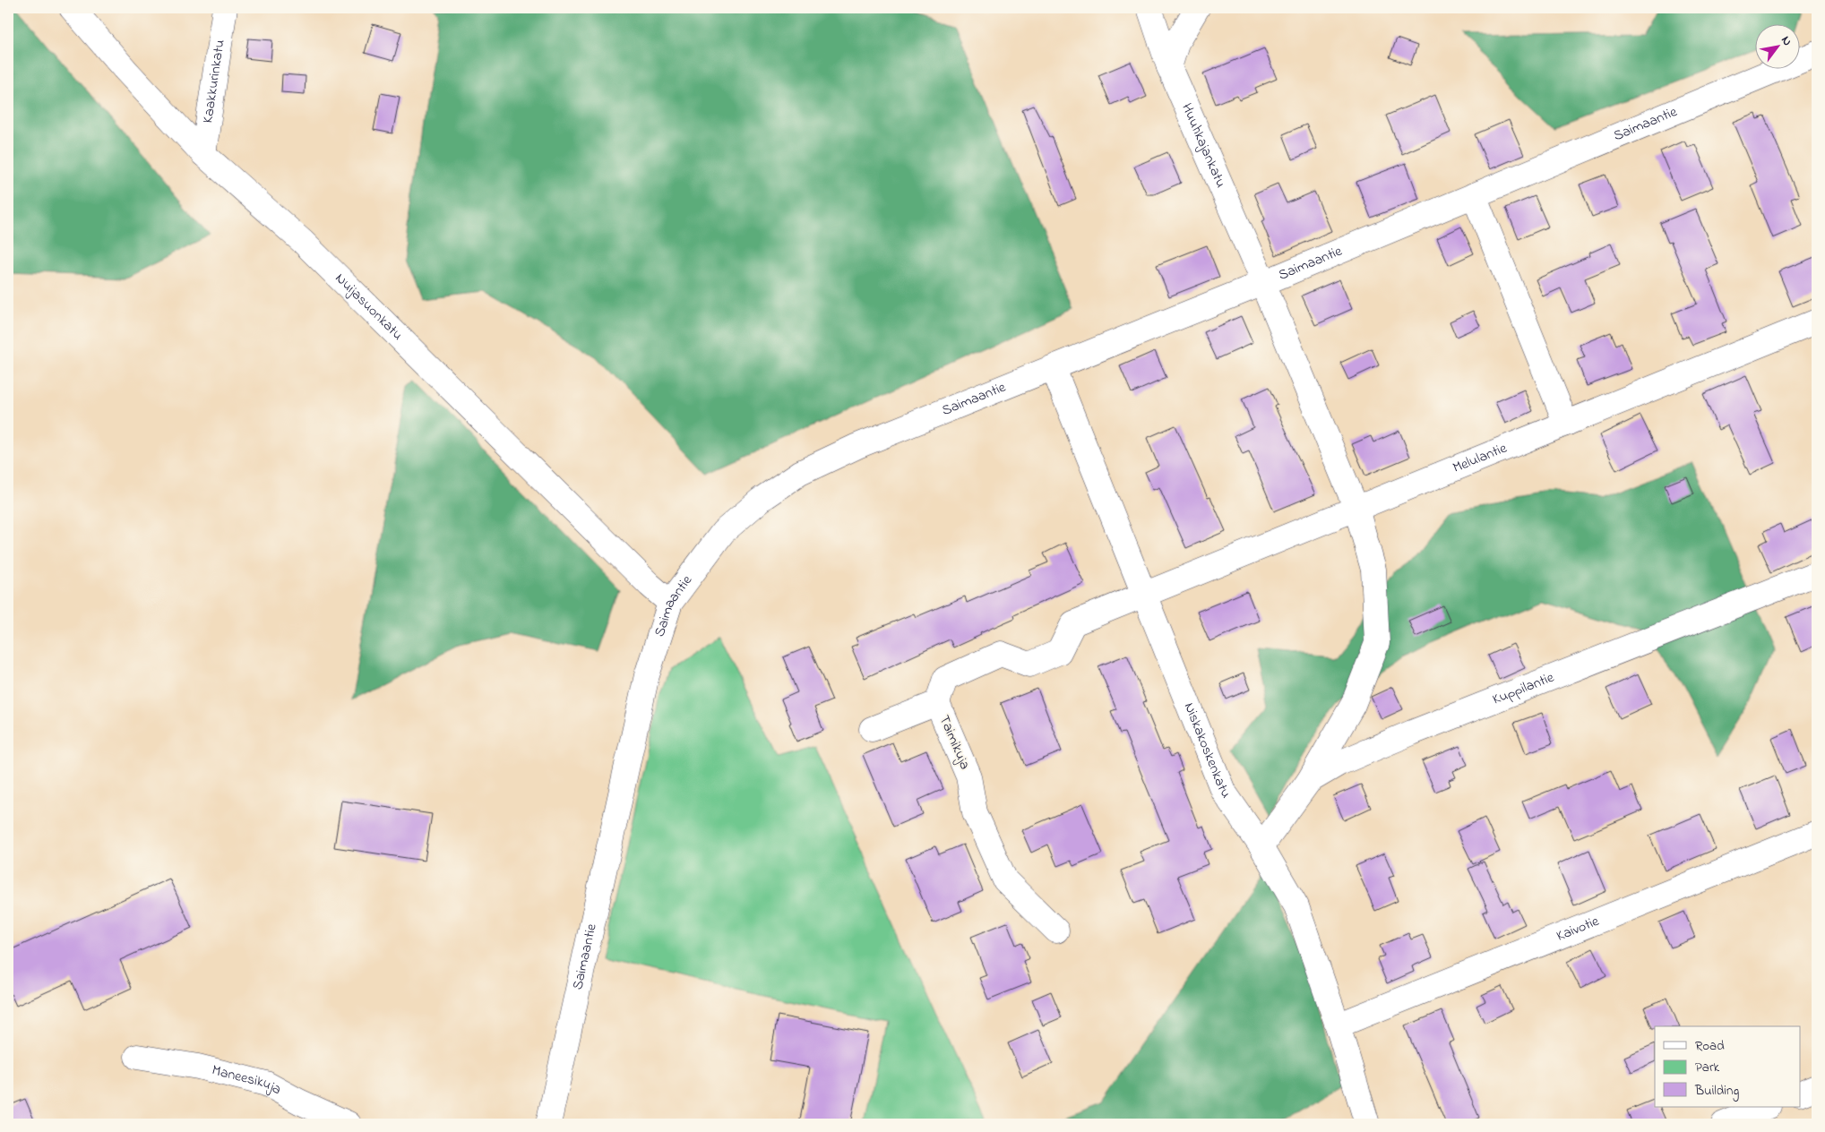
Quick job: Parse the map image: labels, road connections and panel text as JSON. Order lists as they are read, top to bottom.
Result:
{
  "streets": {
    "street": [
      "Kaakkurinkatu",
      "Saimaantie",
      "Huuhkajankatu",
      "Nuijasuonkatu",
      "Melulantie",
      "Kuppilantie",
      "Taimikuja",
      "Niskakoskenkatu",
      "Kaivotie",
      "Maneesikuja"
    ]
  },
  "crossings": [
    ["Kaakkurinkatu", "Nuijasuonkatu"],
    ["Saimaantie", "Huuhkajankatu"],
    ["Saimaantie", "Nuijasuonkatu"],
    ["Saimaantie", "Niskakoskenkatu"],
    ["Huuhkajankatu", "Melulantie"],
    ["Huuhkajankatu", "Kuppilantie"],
    ["Melulantie", "Taimikuja"],
    ["Melulantie", "Niskakoskenkatu"],
    ["Kuppilantie", "Niskakoskenkatu"],
    ["Taimikuja", "Niskakoskenkatu"],
    ["Niskakoskenkatu", "Kaivotie"]
  ],
  "legend": ["Road", "Park", "Building"],
  "north": "top right"
}
